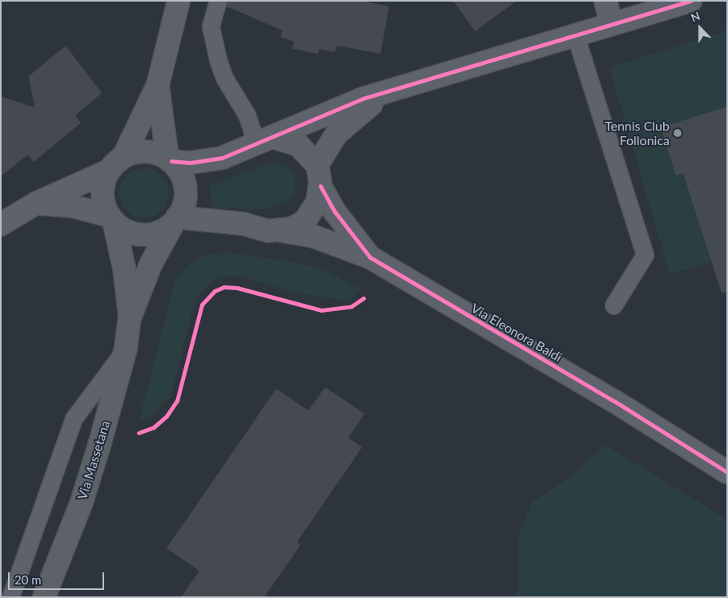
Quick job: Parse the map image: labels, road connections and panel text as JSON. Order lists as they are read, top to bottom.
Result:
{
  "streets": {
    "main road": ["Via Massetana"],
    "street": ["Via Eleonora Baldi"]
  },
  "places": ["Tennis Club Follonica"],
  "scale_bar": "20 m",
  "north": "top"
}
